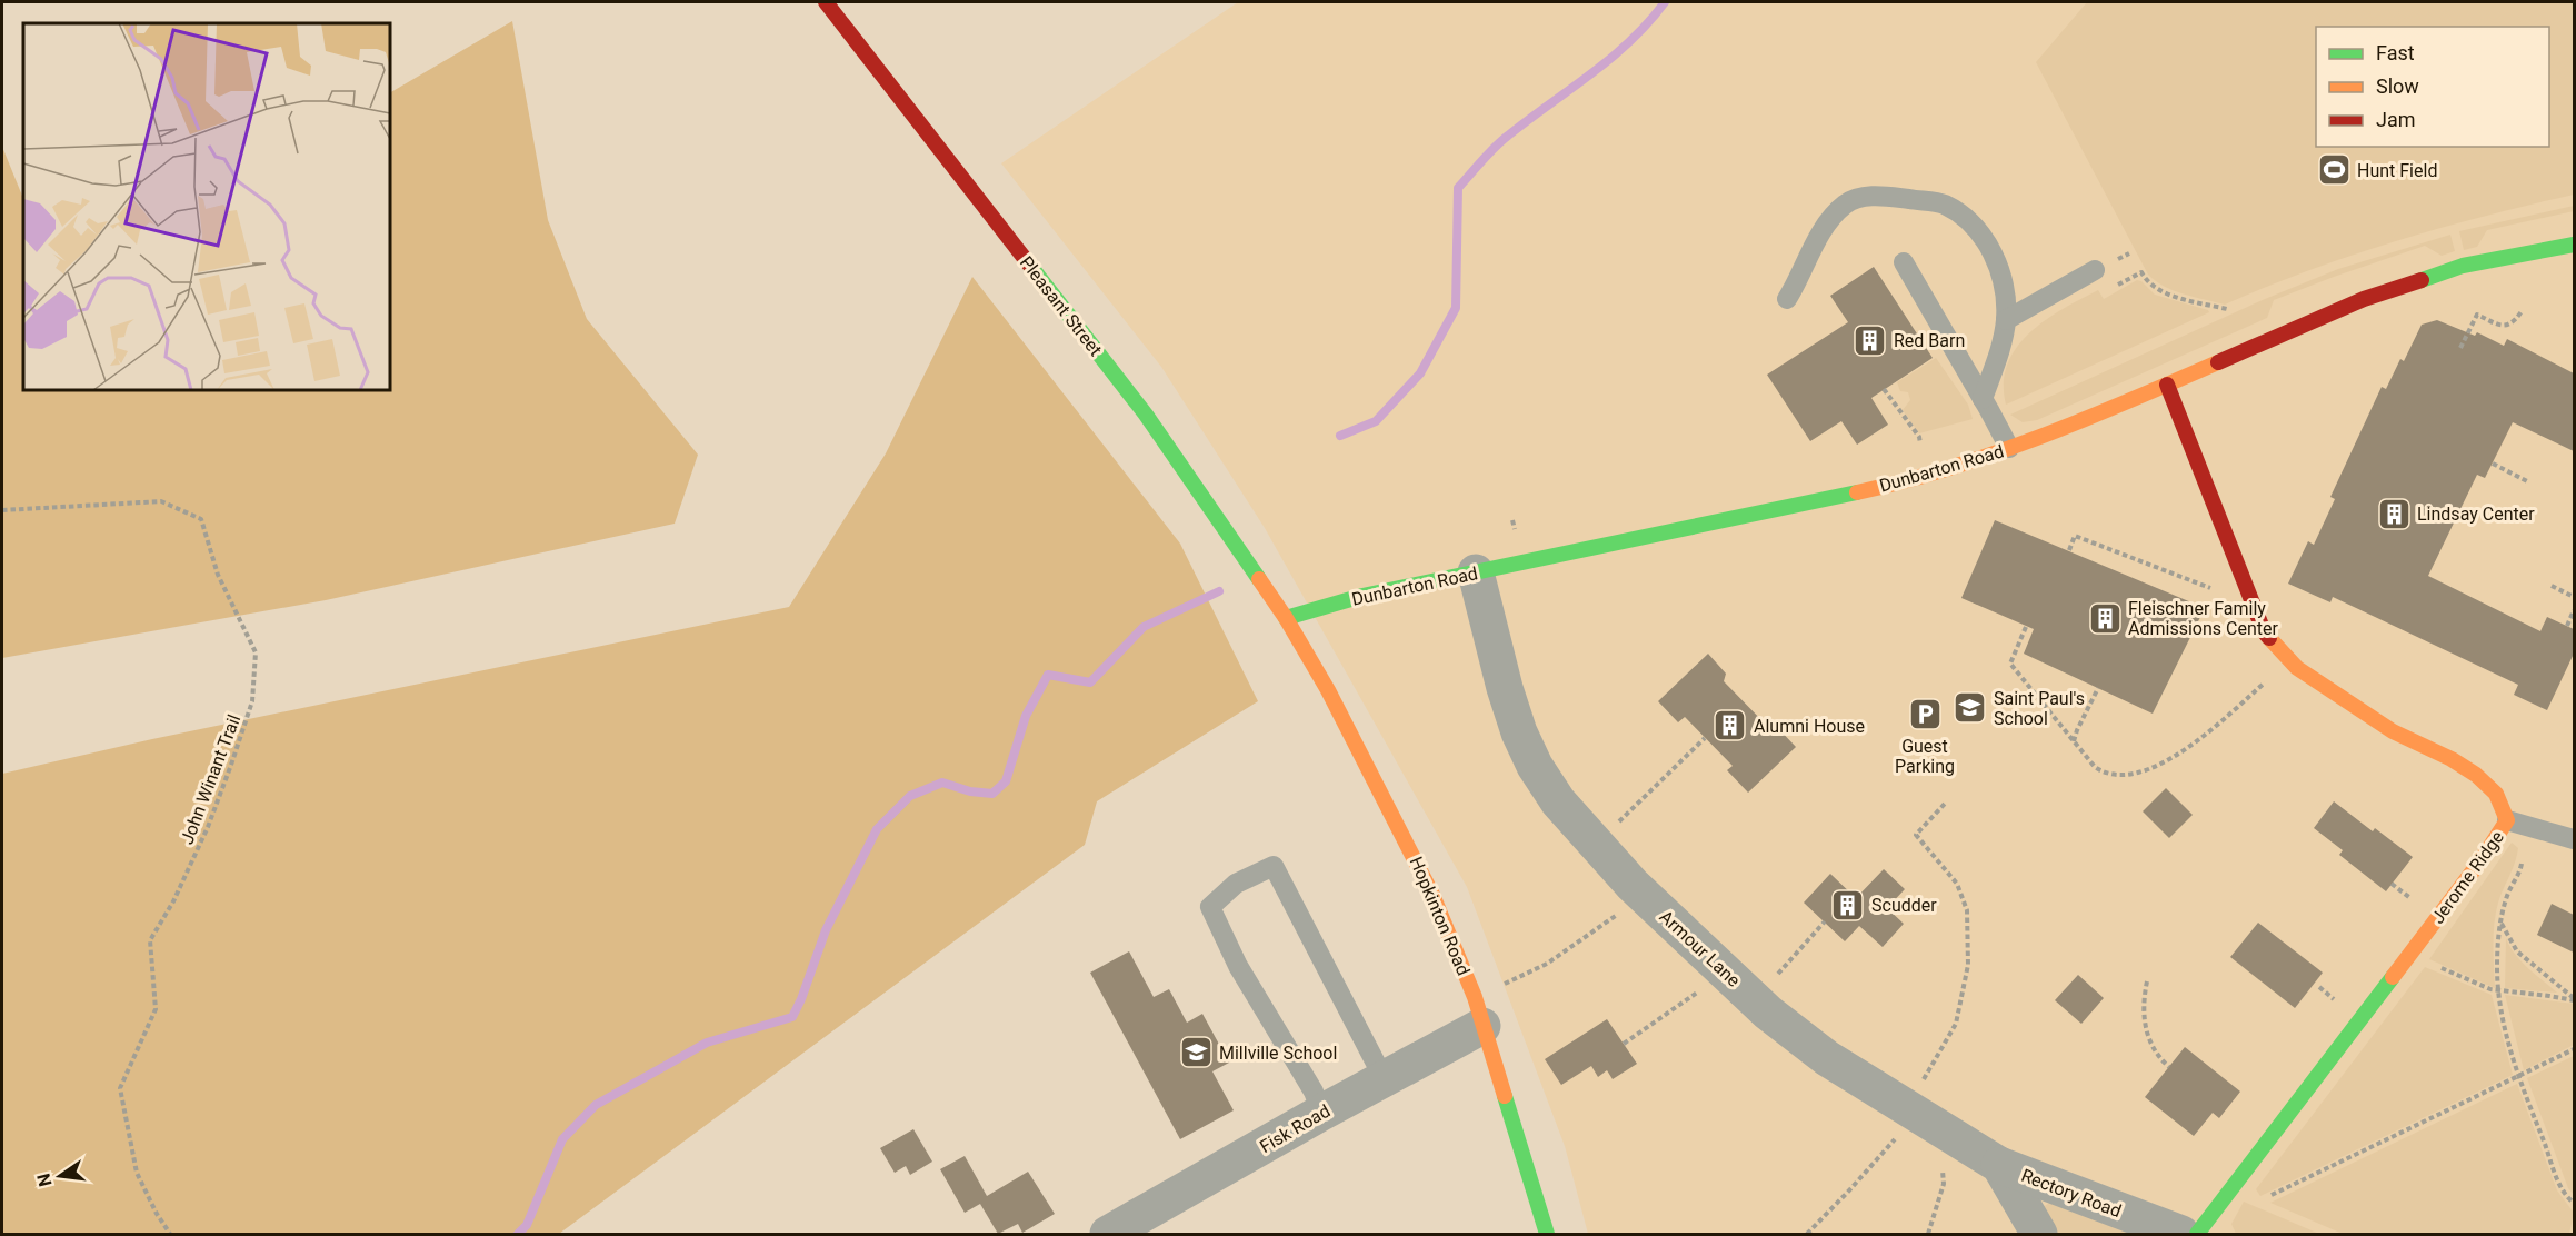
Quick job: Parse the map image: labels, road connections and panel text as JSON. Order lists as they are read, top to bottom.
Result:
{
  "streets": {
    "street": [
      "Pleasant Street",
      "Dunbarton Road",
      "Jerome Ridge",
      "Hopkinton Road",
      "Armour Lane",
      "Fisk Road",
      "Rectory Road"
    ],
    "path": ["John Winant Trail"]
  },
  "crossings": [
    ["Pleasant Street", "Dunbarton Road"],
    ["Pleasant Street", "Hopkinton Road"],
    ["Dunbarton Road", "Jerome Ridge"],
    ["Dunbarton Road", "Hopkinton Road"],
    ["Dunbarton Road", "Armour Lane"],
    ["Hopkinton Road", "Fisk Road"],
    ["Armour Lane", "Rectory Road"]
  ],
  "places": {
    "sports": ["Hunt Field"],
    "building": [
      "Red Barn",
      "Lindsay Center",
      "Fleischner Family Admissions Center",
      "Alumni House",
      "Scudder"
    ],
    "school or university": ["Saint Paul's School", "Millville School"],
    "parking": ["Guest Parking"]
  },
  "legend": ["Fast", "Slow", "Jam"],
  "north": "left"
}
